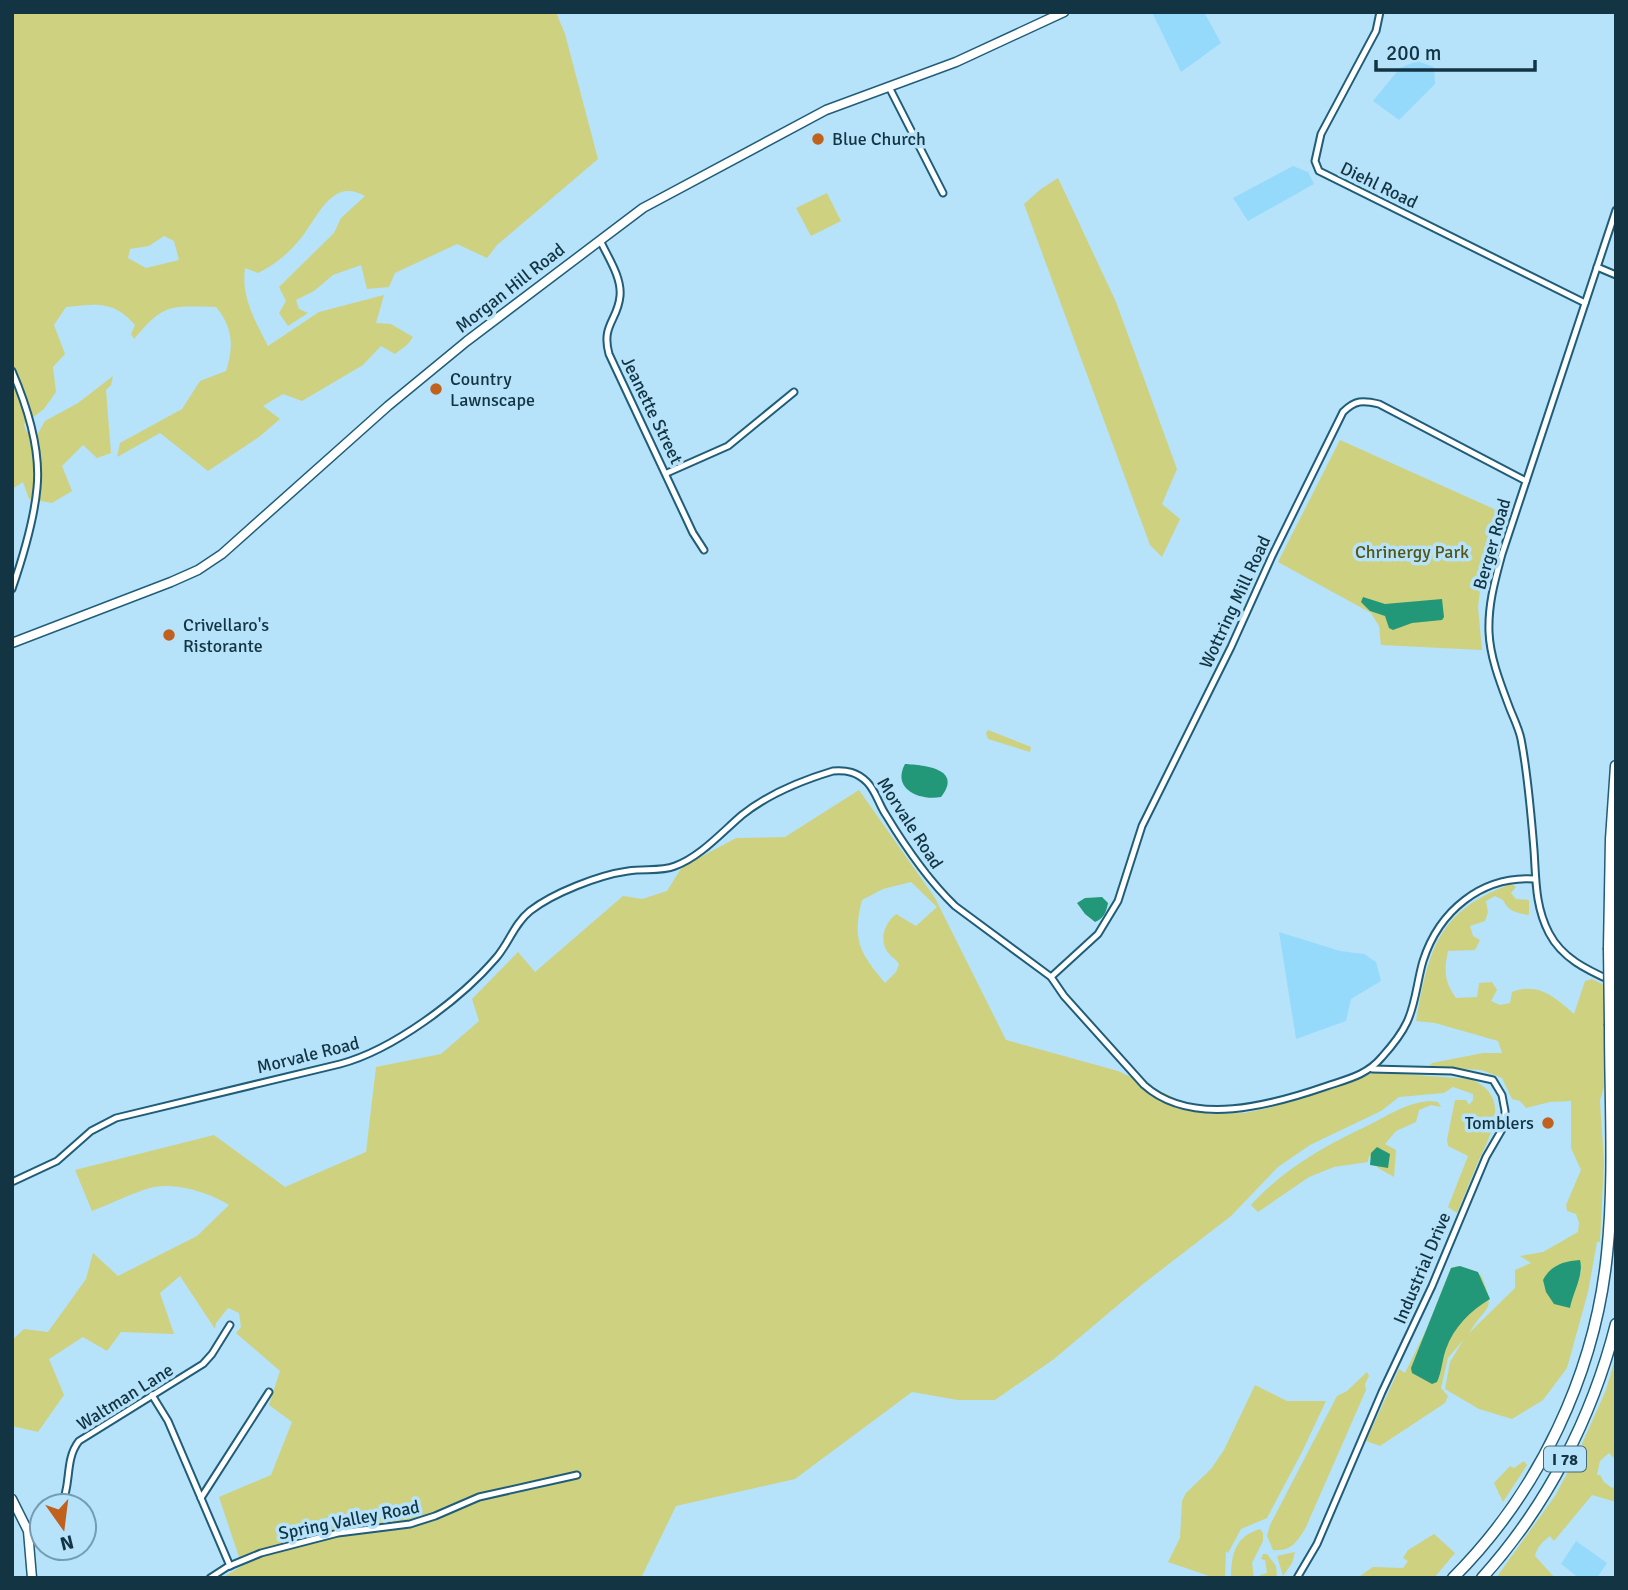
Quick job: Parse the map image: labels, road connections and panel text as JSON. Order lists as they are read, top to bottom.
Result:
{
  "streets": {
    "highway": ["I 78"],
    "main road": ["Morgan Hill Road"],
    "street": [
      "Diehl Road",
      "Jeanette Street",
      "Berger Road",
      "Wottring Mill Road",
      "Morvale Road",
      "Industrial Drive",
      "Waltman Lane",
      "Spring Valley Road"
    ]
  },
  "crossings": [
    ["Diehl Road", "Berger Road"],
    ["Morgan Hill Road", "Jeanette Street"],
    ["Berger Road", "Wottring Mill Road"],
    ["Berger Road", "Morvale Road"],
    ["Wottring Mill Road", "Morvale Road"],
    ["Morvale Road", "Industrial Drive"]
  ],
  "parks": ["Chrinergy Park"],
  "places": [
    "Blue Church",
    "Country Lawnscape",
    "Crivellaro's Ristorante",
    "Tomblers"
  ],
  "scale_bar": "200 m",
  "north": "bottom"
}
